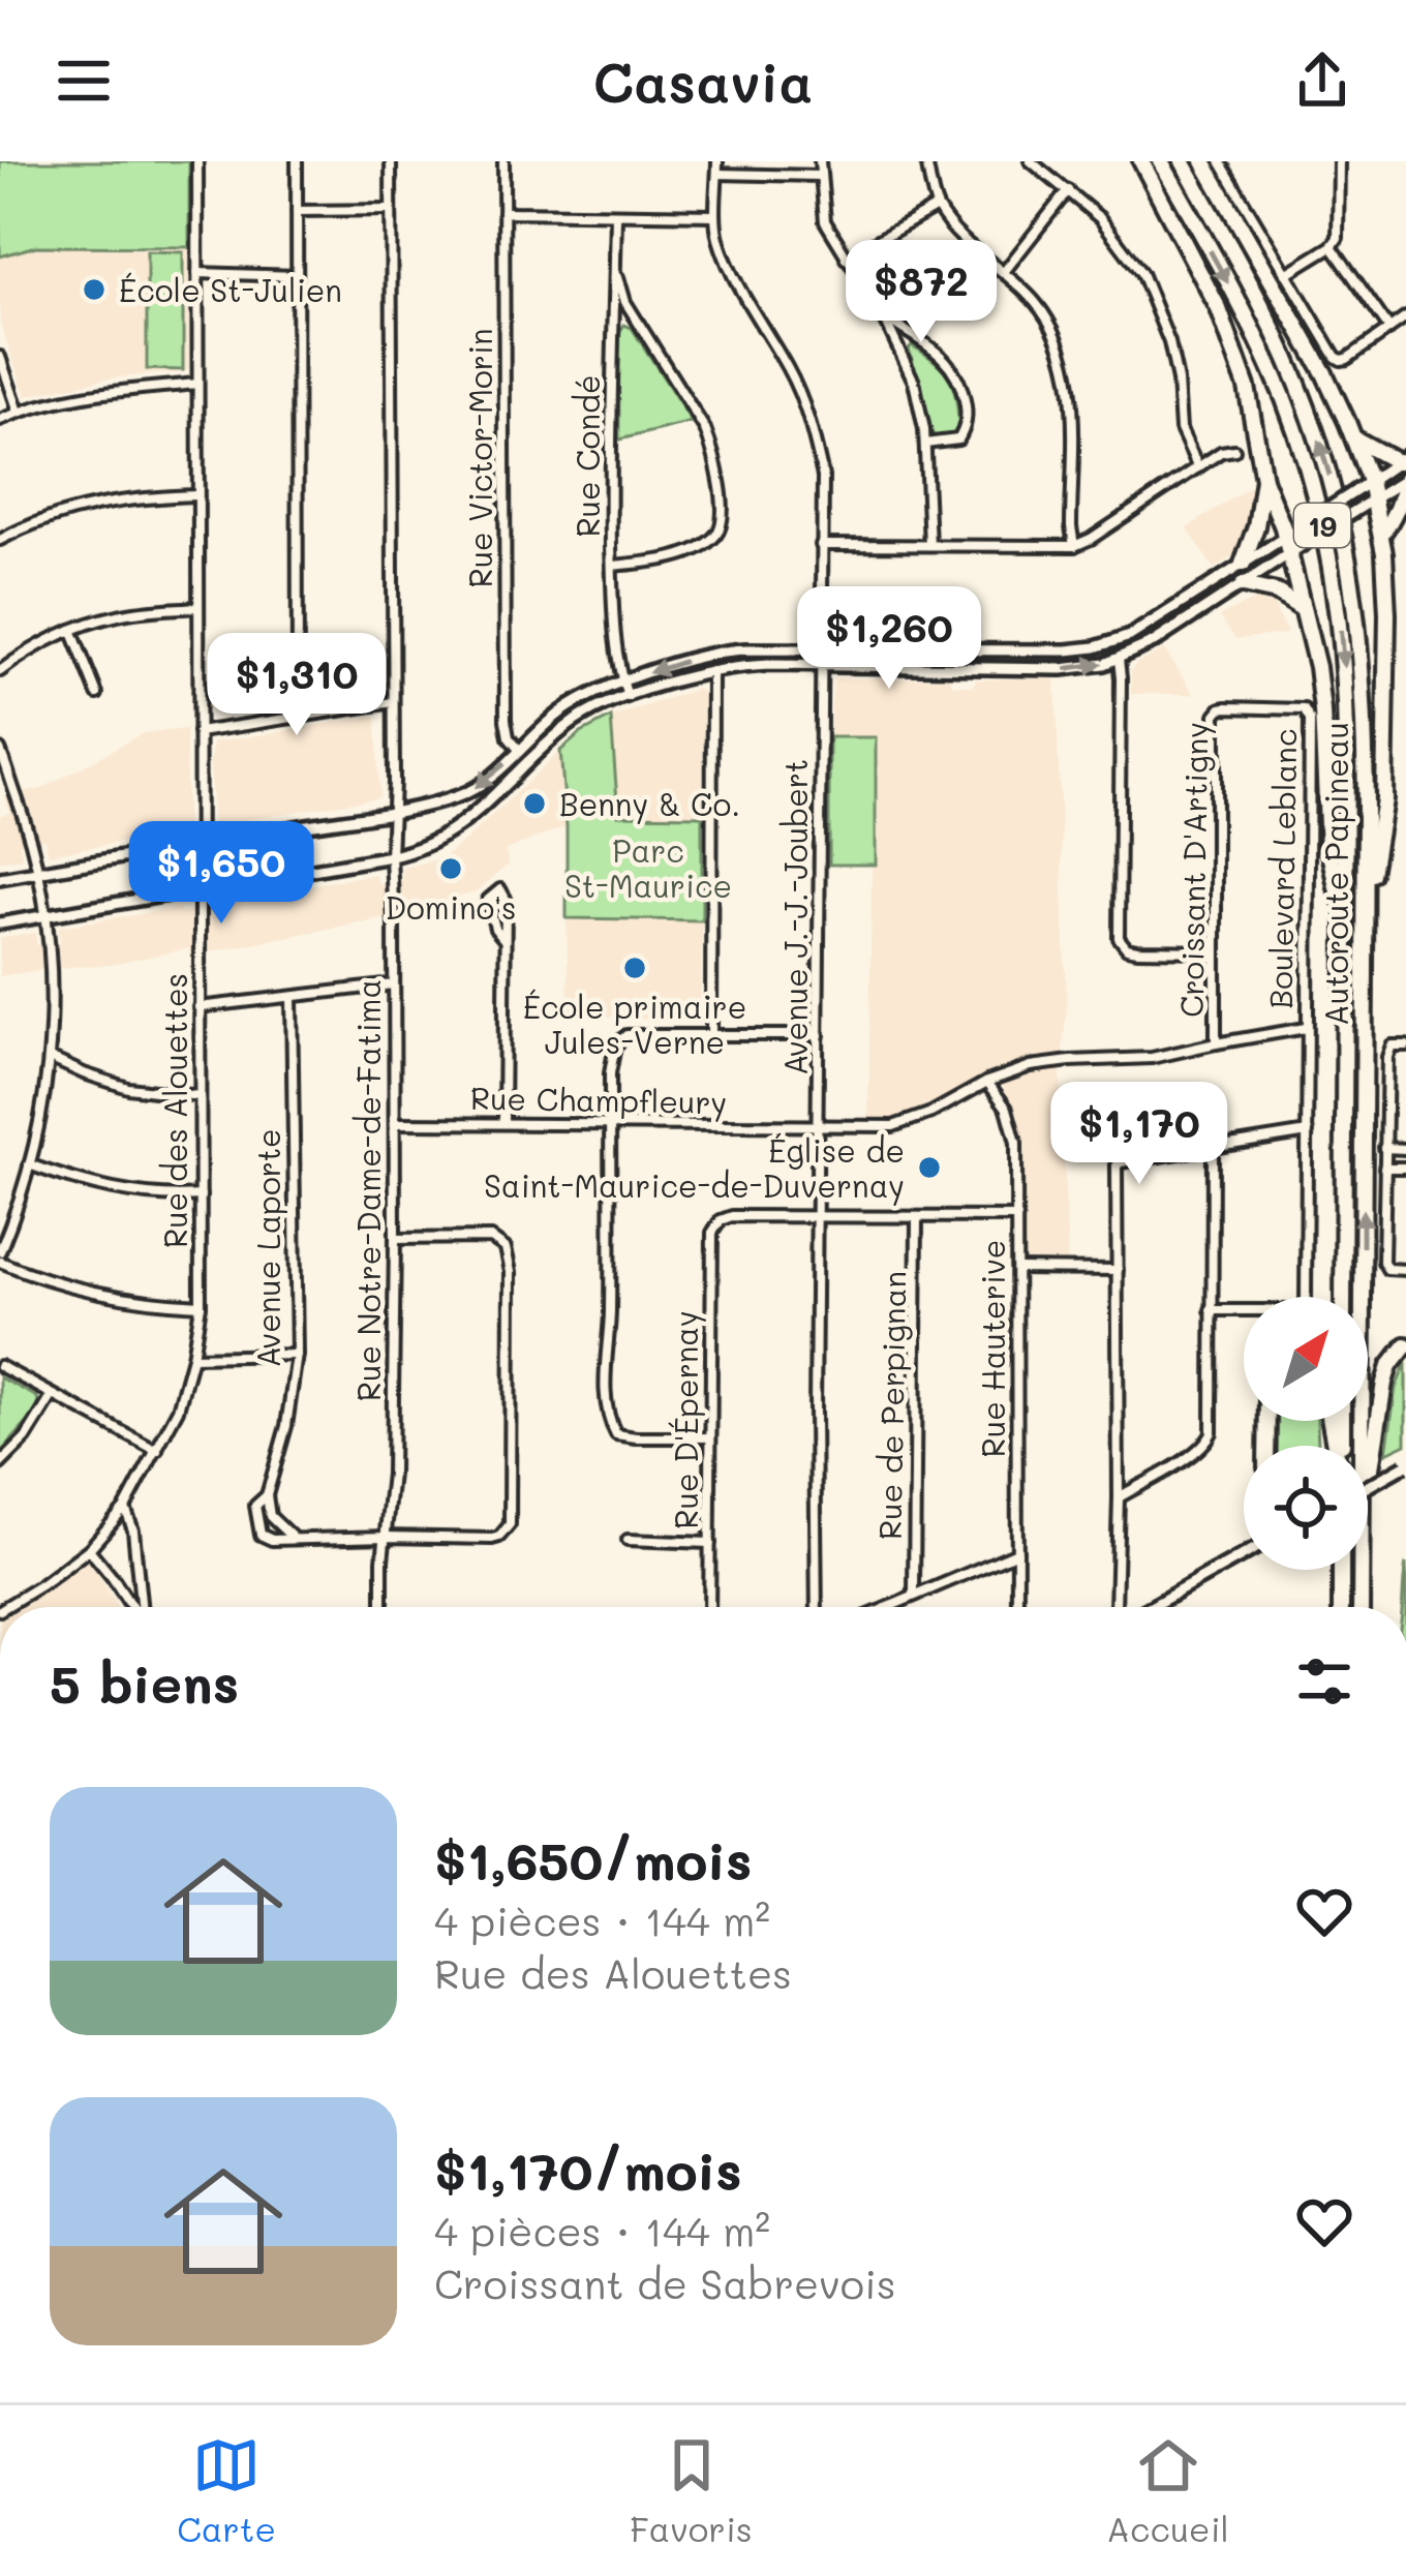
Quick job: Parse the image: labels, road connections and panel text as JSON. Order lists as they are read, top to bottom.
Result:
{
  "streets": {
    "highway": ["19", "Autoroute Papineau"],
    "street": [
      "Rue Condé",
      "Rue Victor-Morin",
      "Boulevard Leblanc",
      "Croissant D'Artigny",
      "Avenue J.-J.-Joubert",
      "Rue Champfleury",
      "Rue des Alouettes",
      "Rue Notre-Dame-de-Fatima",
      "Avenue Laporte",
      "Rue Hauterive",
      "Rue de Perpignan",
      "Rue D'Épernay"
    ]
  },
  "crossings": [
    ["Boulevard Leblanc", "Croissant D'Artigny"],
    ["Boulevard Leblanc", "Rue Champfleury"],
    ["Croissant D'Artigny", "Rue Champfleury"],
    ["Avenue J.-J.-Joubert", "Rue Champfleury"],
    ["Avenue J.-J.-Joubert", "Rue D'Épernay"],
    ["Rue Champfleury", "Rue Notre-Dame-de-Fatima"],
    ["Rue Champfleury", "Rue Hauterive"]
  ],
  "parks": ["Parc St-Maurice"],
  "places": [
    "École St-Julien",
    "Benny & Co.",
    "Domino's",
    "École primaire Jules-Verne",
    "Église de Saint-Maurice-de-Duvernay"
  ],
  "north": "top right",
  "page": {
    "header": "Casavia",
    "price": [
      "$872",
      "$1,260",
      "$1,310",
      "$1,650",
      "$1,170"
    ],
    "heading": "5 biens",
    "list": [
      {
        "name": "$1,650/mois",
        "note": "4 pièces · 144 m² · Rue des Alouettes"
      },
      {
        "name": "$1,170/mois",
        "note": "4 pièces · 144 m² · Croissant de Sabrevois"
      }
    ],
    "tabs": ["Carte", "Favoris", "Accueil"]
  }
}
